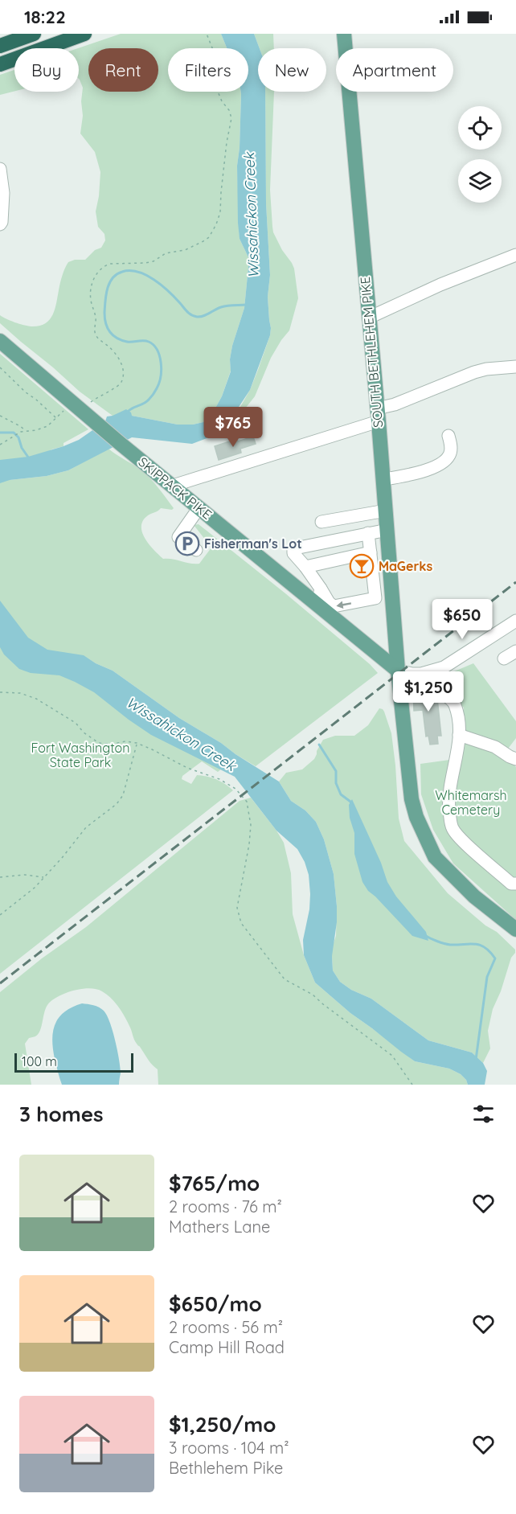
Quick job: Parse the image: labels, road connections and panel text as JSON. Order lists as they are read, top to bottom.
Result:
{
  "streets": {
    "main road": ["SOUTH BETHLEHEM PIKE", "SKIPPACK PIKE"]
  },
  "crossings": [
    ["SOUTH BETHLEHEM PIKE", "SKIPPACK PIKE"]
  ],
  "water": ["Wissahickon Creek"],
  "parks": ["Fort Washington State Park", "Whitemarsh Cemetery"],
  "places": {
    "parking": ["Fisherman's Lot"],
    "bar": ["MaGerks"]
  },
  "scale_bar": "100 m",
  "page": {
    "status": "18:22",
    "chip": [
      "Buy",
      "Rent",
      "Filters",
      "New",
      "Apartment"
    ],
    "price": ["$765", "$650", "$1,250"],
    "scale": "100 m",
    "heading": "3 homes",
    "list": [
      {
        "name": "$765/mo",
        "note": "2 rooms · 76 m² · Mathers Lane"
      },
      {
        "name": "$650/mo",
        "note": "2 rooms · 56 m² · Camp Hill Road"
      },
      {
        "name": "$1,250/mo",
        "note": "3 rooms · 104 m² · Bethlehem Pike"
      }
    ]
  }
}
